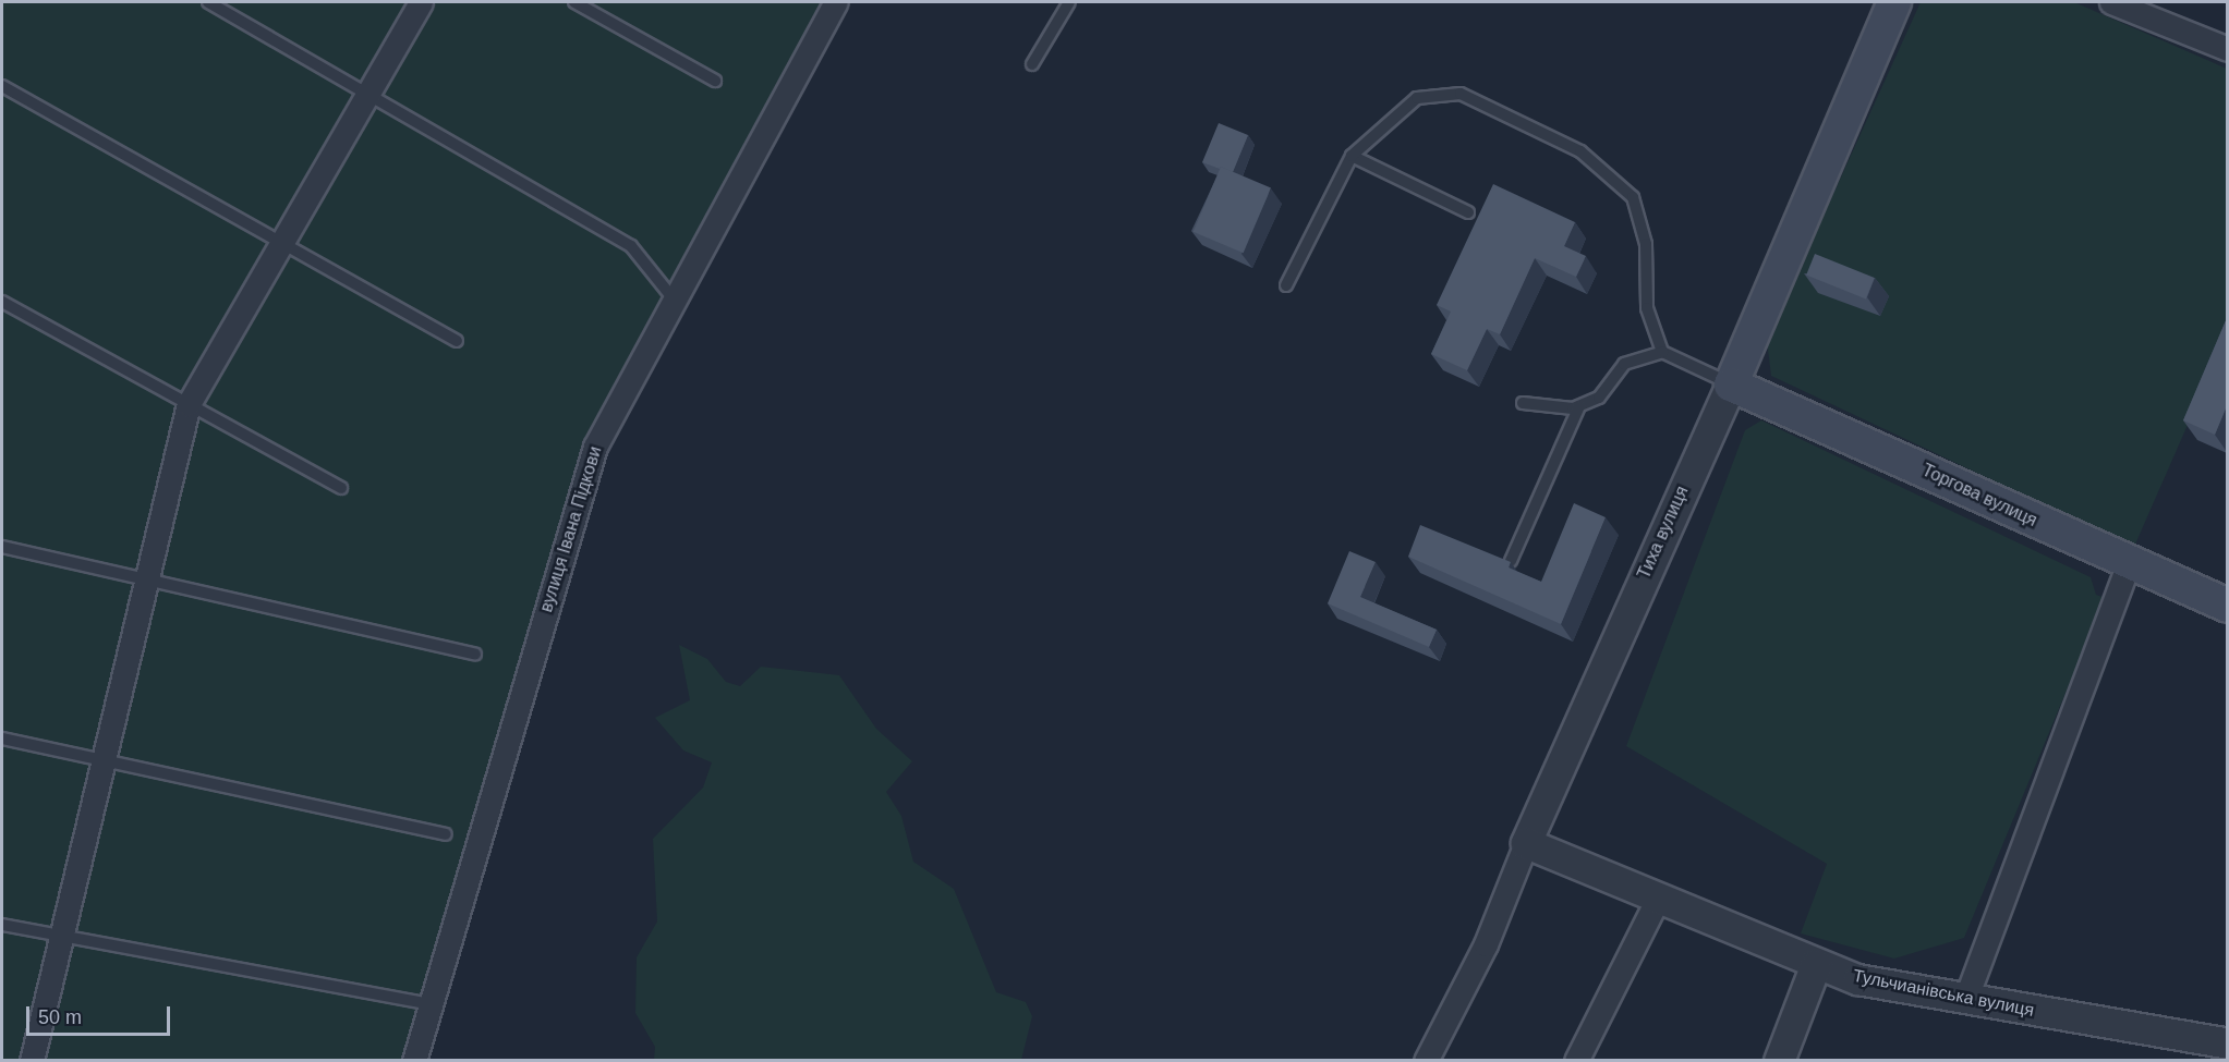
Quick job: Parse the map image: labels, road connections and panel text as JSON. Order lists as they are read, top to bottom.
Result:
{
  "streets": {
    "main road": ["Торгова вулиця", "Тиха вулиця"],
    "street": ["вулиця Івана Підкови", "Тульчианівська вулиця"]
  },
  "crossings": [
    ["Торгова вулиця", "Тиха вулиця"],
    ["Тиха вулиця", "Тульчианівська вулиця"]
  ],
  "scale_bar": "50 m"
}
